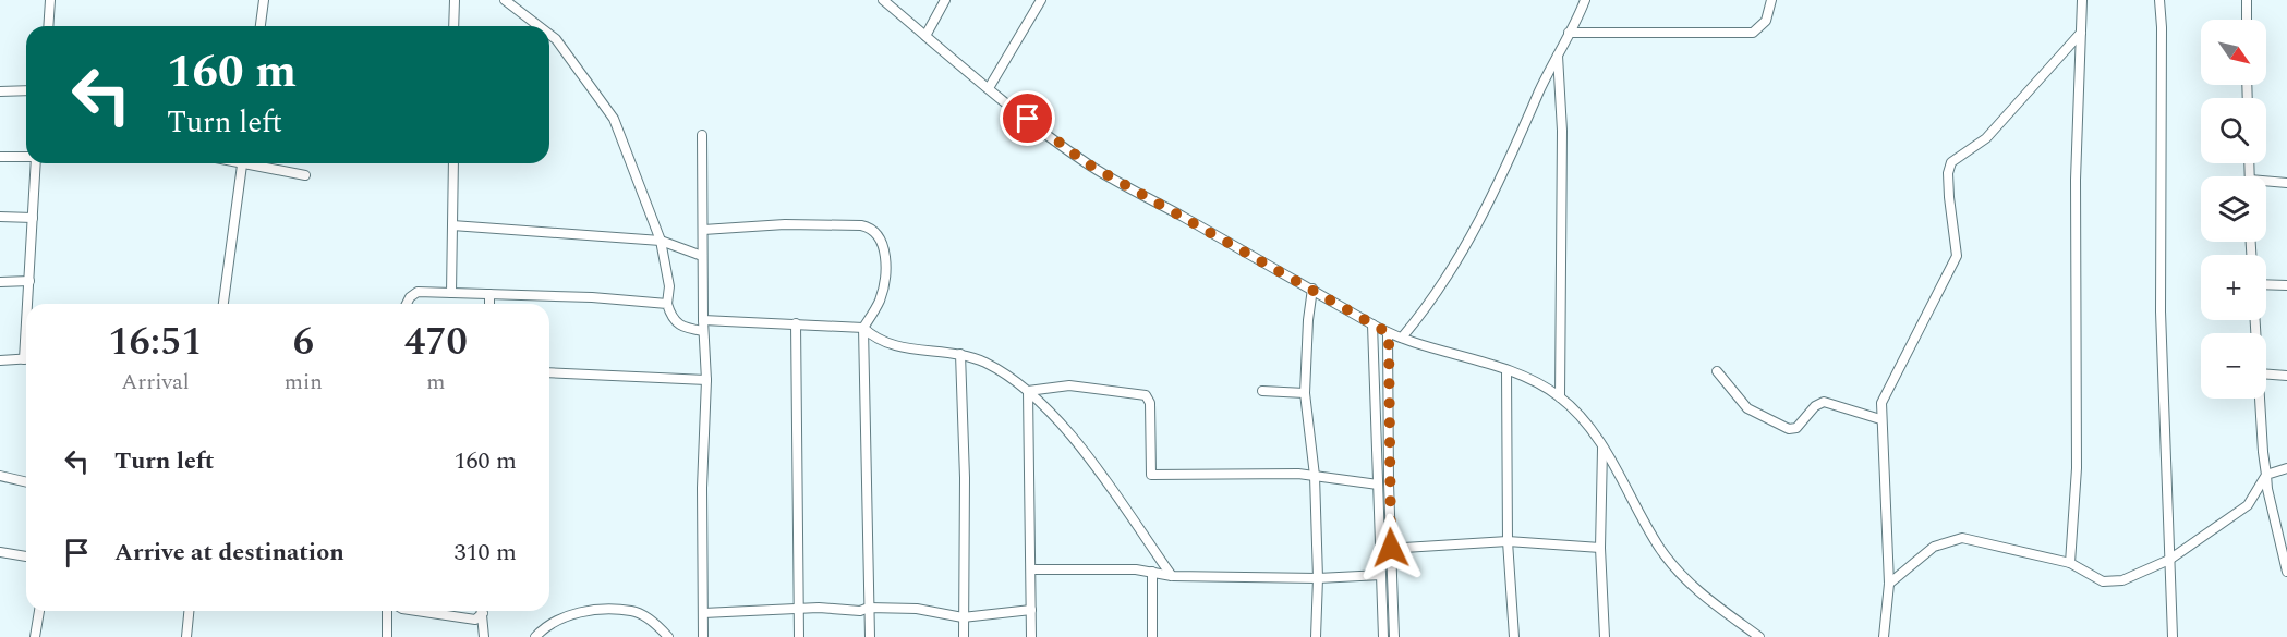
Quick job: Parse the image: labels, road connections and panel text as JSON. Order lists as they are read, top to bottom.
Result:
{
  "north": "bottom right",
  "page": {
    "map_buttons": ["+", "−"],
    "turn": ["160 m", "Turn left"],
    "eta": [
      "16:51",
      "Arrival",
      "6",
      "min",
      "470",
      "m"
    ],
    "list": [
      {
        "name": "Turn left",
        "value": "160 m"
      },
      {
        "name": "Arrive at destination",
        "value": "310 m"
      }
    ]
  }
}
